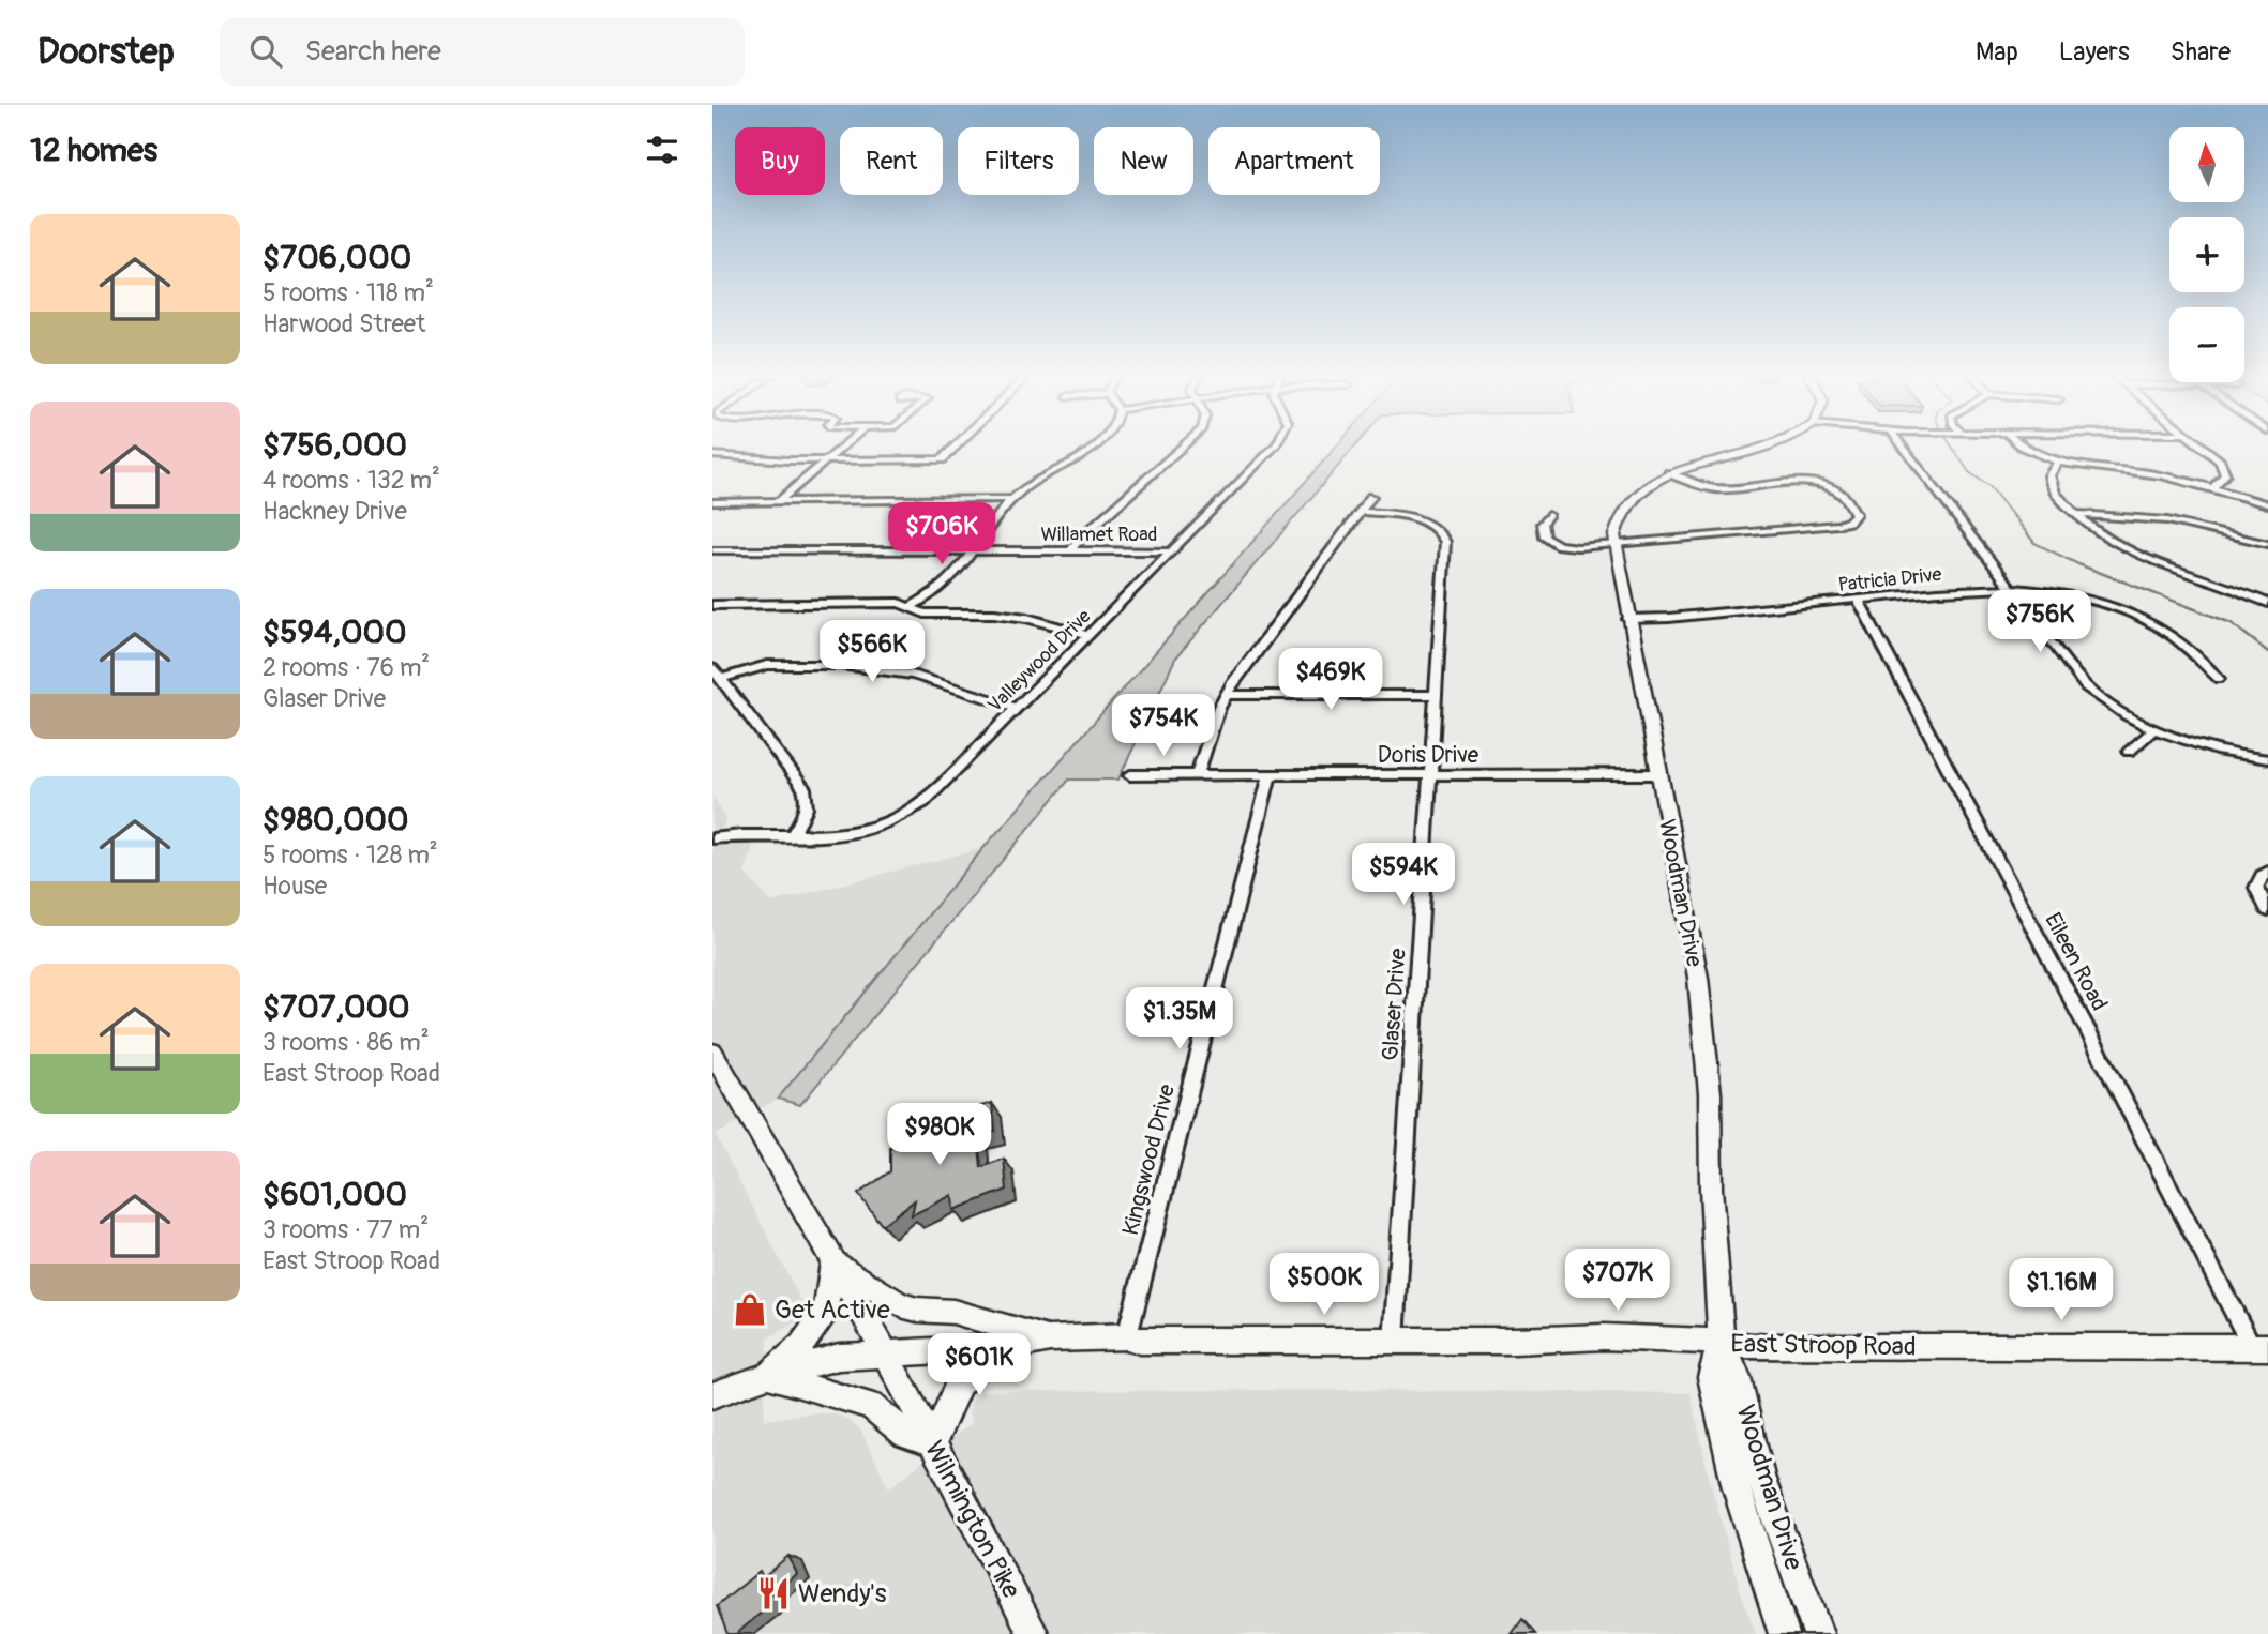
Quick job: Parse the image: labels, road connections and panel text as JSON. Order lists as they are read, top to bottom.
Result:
{
  "streets": {
    "main road": ["Woodman Drive", "East Stroop Road", "Wilmington Pike"],
    "street": [
      "Willamet Road",
      "Patricia Drive",
      "Valleywood Drive",
      "Doris Drive",
      "Eileen Road",
      "Glaser Drive",
      "Kingswood Drive"
    ]
  },
  "crossings": [
    ["Willamet Road", "Valleywood Drive"],
    ["Patricia Drive", "Woodman Drive"],
    ["Patricia Drive", "Eileen Road"],
    ["Doris Drive", "Woodman Drive"],
    ["Doris Drive", "Glaser Drive"],
    ["Doris Drive", "Kingswood Drive"],
    ["Woodman Drive", "East Stroop Road"],
    ["Eileen Road", "East Stroop Road"],
    ["Glaser Drive", "East Stroop Road"],
    ["Kingswood Drive", "East Stroop Road"],
    ["East Stroop Road", "Wilmington Pike"]
  ],
  "places": {
    "shop": ["Get Active"],
    "restaurant": ["Wendy's"]
  },
  "north": "top",
  "page": {
    "header": "Doorstep",
    "search": "Search here",
    "nav": ["Map", "Layers", "Share"],
    "heading": "12 homes",
    "map_buttons": ["+", "−"],
    "chip": [
      "Buy",
      "Rent",
      "Filters",
      "New",
      "Apartment"
    ],
    "list": [
      {
        "name": "$706,000",
        "note": "5 rooms · 118 m² · Harwood Street"
      },
      {
        "name": "$756,000",
        "note": "4 rooms · 132 m² · Hackney Drive"
      },
      {
        "name": "$594,000",
        "note": "2 rooms · 76 m² · Glaser Drive"
      },
      {
        "name": "$980,000",
        "note": "5 rooms · 128 m² · House"
      },
      {
        "name": "$707,000",
        "note": "3 rooms · 86 m² · East Stroop Road"
      },
      {
        "name": "$601,000",
        "note": "3 rooms · 77 m² · East Stroop Road"
      }
    ],
    "price": [
      "$706K",
      "$756K",
      "$566K",
      "$469K",
      "$754K",
      "$594K",
      "$1.35M",
      "$980K",
      "$707K",
      "$500K",
      "$1.16M",
      "$601K"
    ]
  }
}
